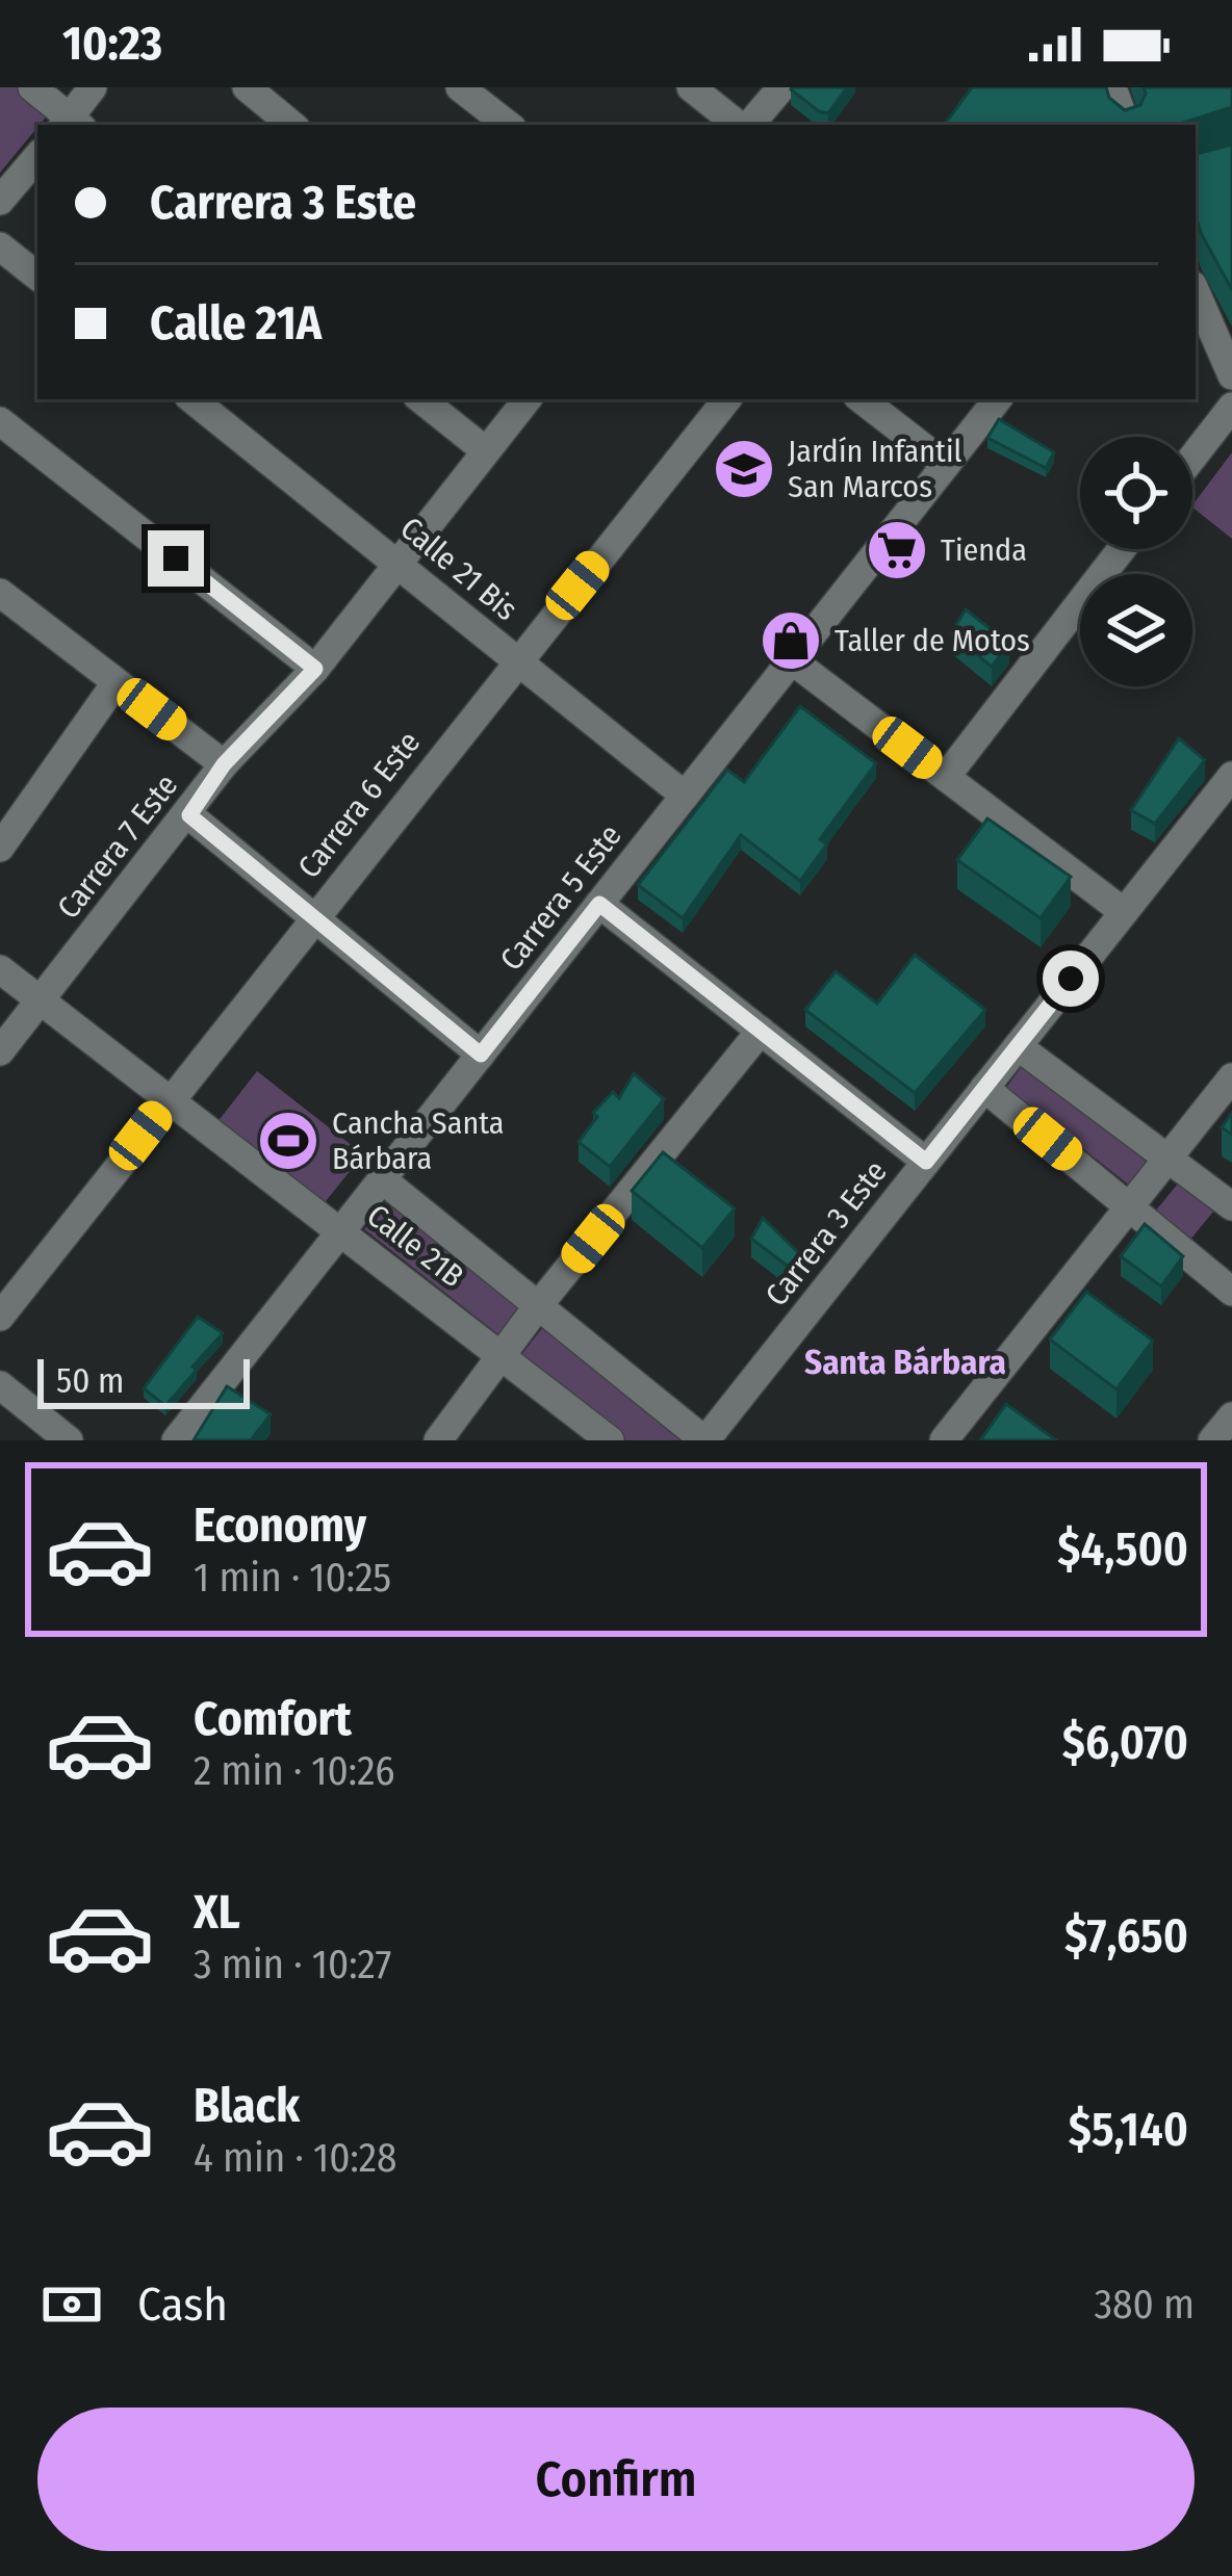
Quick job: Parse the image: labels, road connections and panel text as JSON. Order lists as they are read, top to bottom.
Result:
{
  "streets": {
    "street": [
      "Calle 21 Bis",
      "Carrera 6 Este",
      "Carrera 7 Este",
      "Carrera 5 Este",
      "Carrera 3 Este",
      "Calle 21B"
    ]
  },
  "crossings": [
    ["Calle 21 Bis", "Carrera 6 Este"],
    ["Calle 21 Bis", "Carrera 7 Este"],
    ["Calle 21 Bis", "Carrera 5 Este"],
    ["Carrera 6 Este", "Calle 21B"],
    ["Carrera 7 Este", "Calle 21B"],
    ["Carrera 5 Este", "Calle 21B"],
    ["Carrera 3 Este", "Calle 21B"]
  ],
  "districts": ["Santa Bárbara"],
  "places": {
    "school or university": ["Jardín Infantil San Marcos"],
    "supermarket": ["Tienda"],
    "shop": ["Taller de Motos"],
    "sports": ["Cancha Santa Bárbara"]
  },
  "scale_bar": "50 m",
  "page": {
    "status": "10:23",
    "banner": ["Carrera 3 Este", "Calle 21A"],
    "scale": "50 m",
    "list": [
      {
        "name": "Economy",
        "note": "1 min · 10:25",
        "value": "$4,500"
      },
      {
        "name": "Comfort",
        "note": "2 min · 10:26",
        "value": "$6,070"
      },
      {
        "name": "XL",
        "note": "3 min · 10:27",
        "value": "$7,650"
      },
      {
        "name": "Black",
        "note": "4 min · 10:28",
        "value": "$5,140"
      }
    ],
    "pay": ["Cash", "380 m"],
    "buttons": "Confirm"
  }
}
